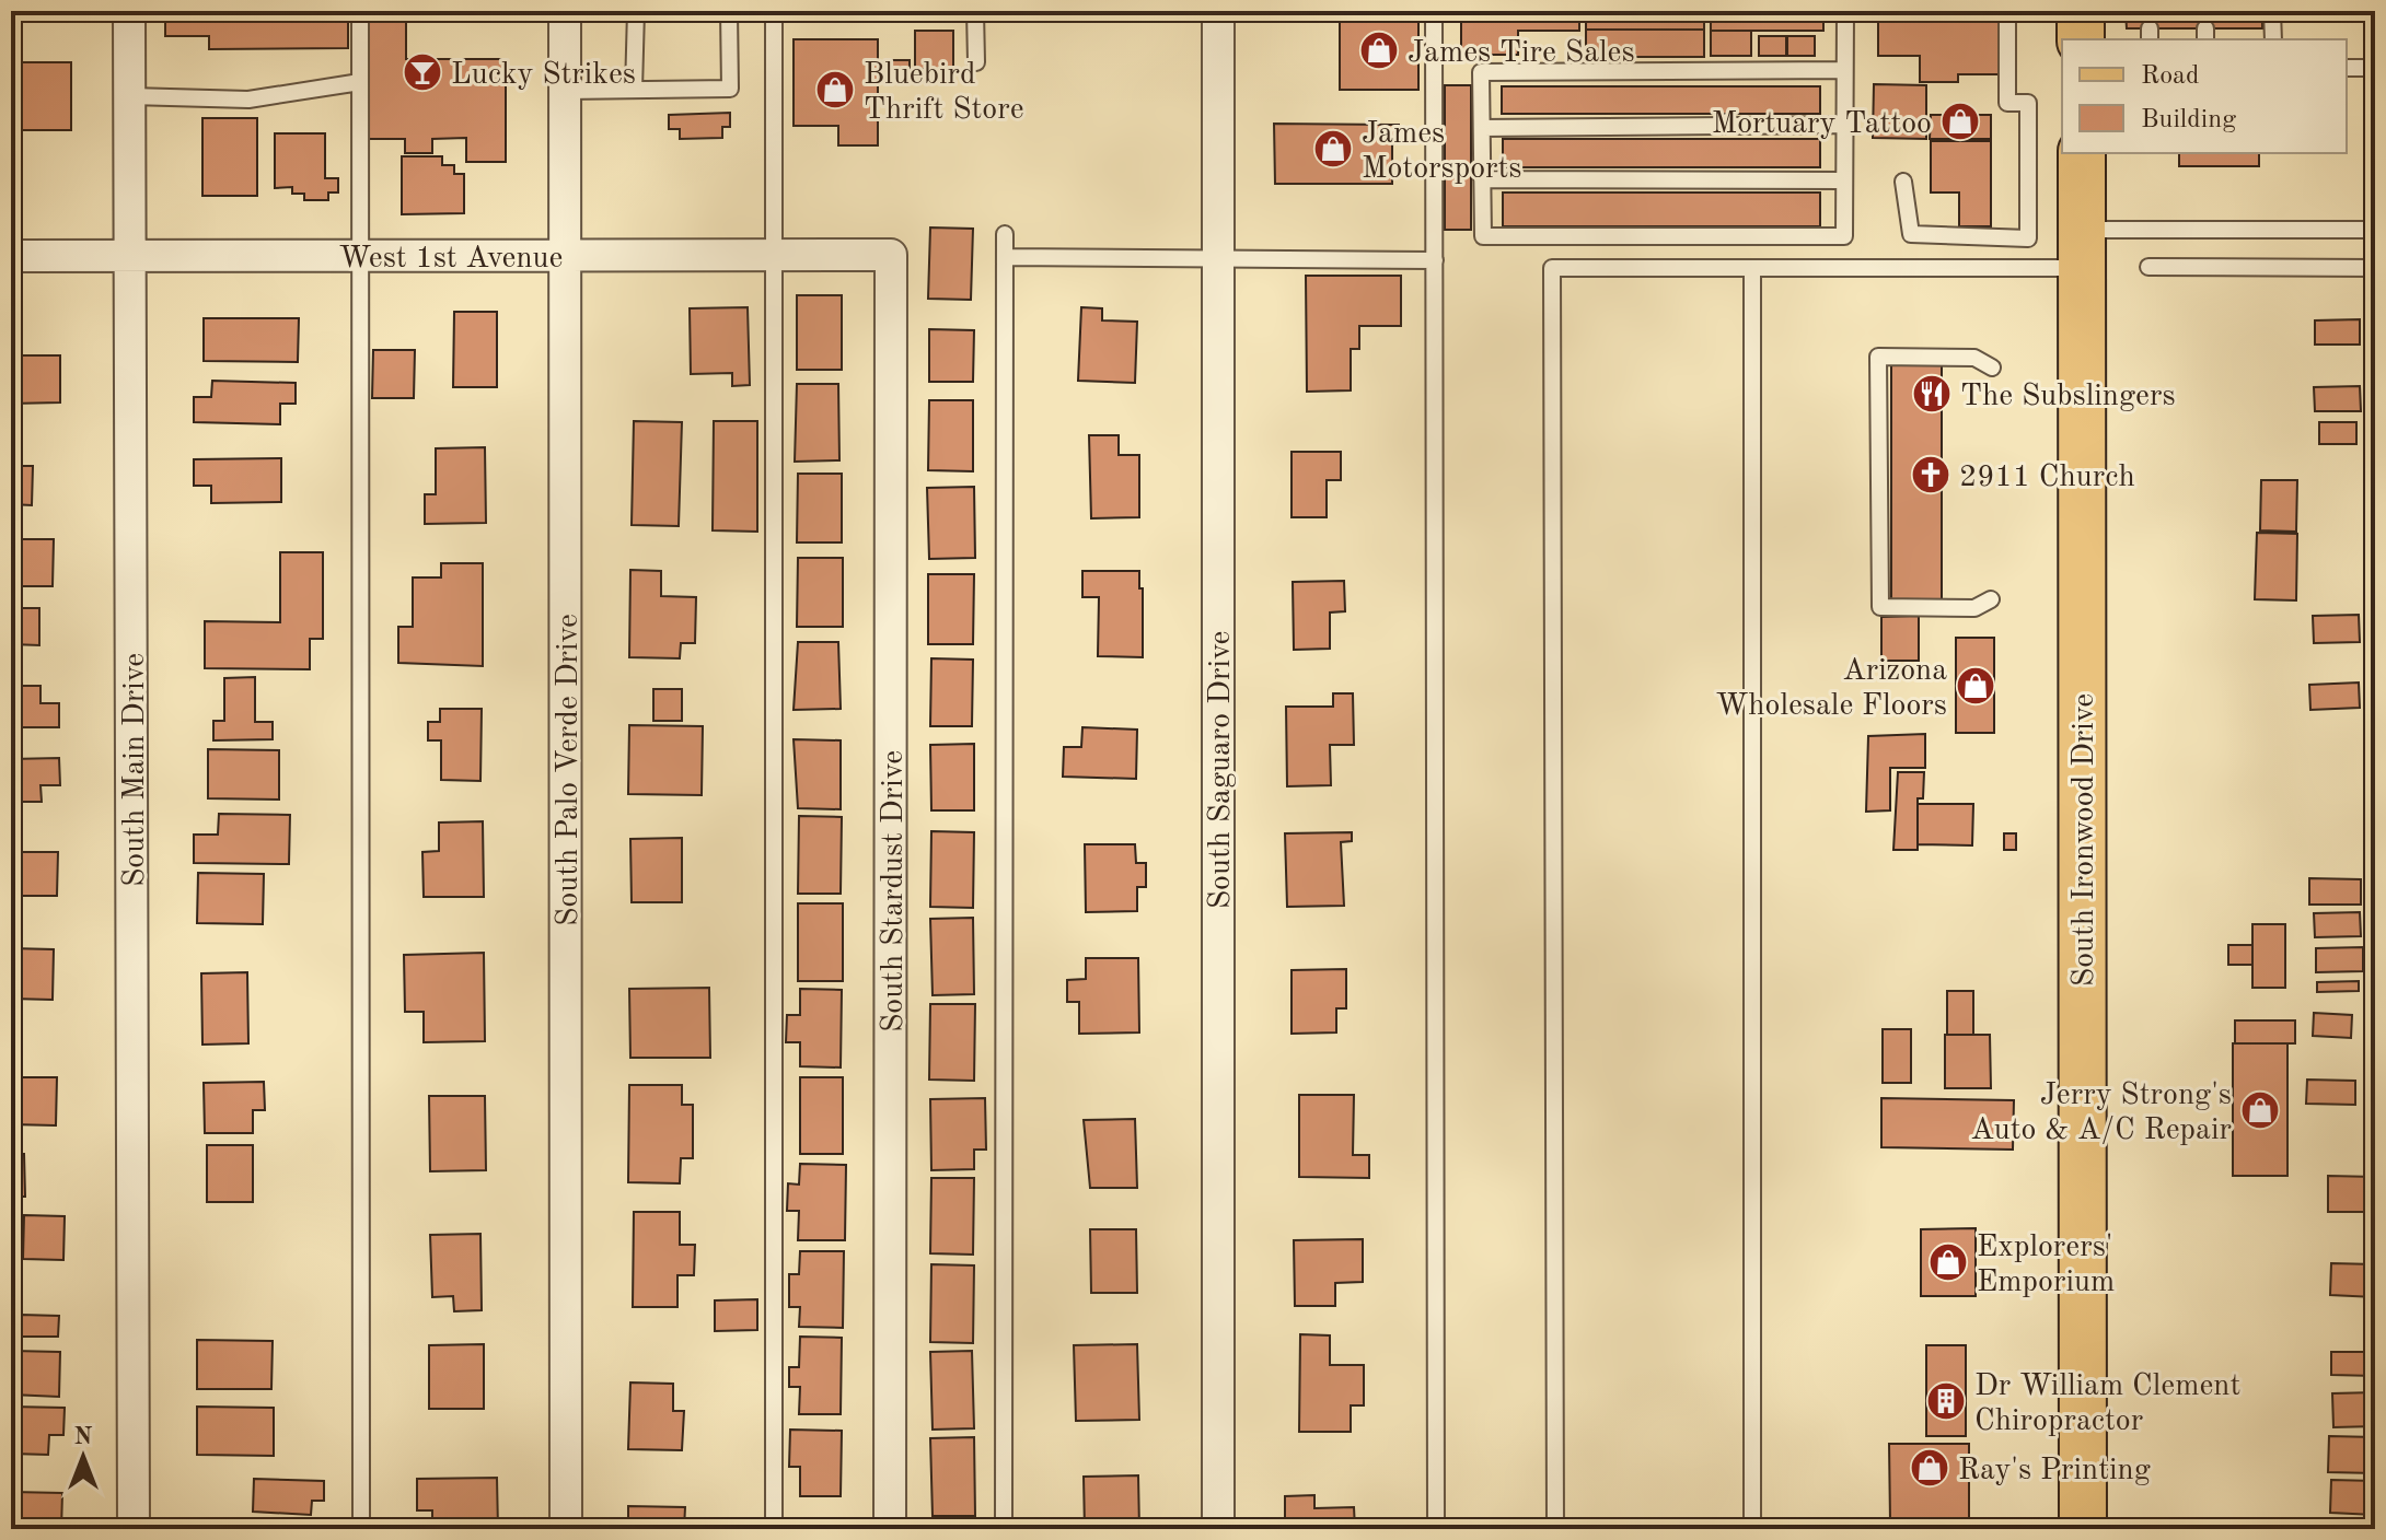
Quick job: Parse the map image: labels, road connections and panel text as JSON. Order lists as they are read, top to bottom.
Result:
{
  "streets": {
    "main road": ["South Ironwood Drive"],
    "street": [
      "West 1st Avenue",
      "South Main Drive",
      "South Palo Verde Drive",
      "South Saguaro Drive",
      "South Stardust Drive"
    ]
  },
  "crossings": [
    ["West 1st Avenue", "South Main Drive"],
    ["West 1st Avenue", "South Palo Verde Drive"],
    ["West 1st Avenue", "South Stardust Drive"]
  ],
  "places": {
    "shop": [
      "James Tire Sales",
      "Bluebird Thrift Store",
      "Mortuary Tattoo",
      "James Motorsports",
      "Arizona Wholesale Floors",
      "Jerry Strong's Auto & A/C Repair",
      "Explorers' Emporium",
      "Ray's Printing"
    ],
    "bar": ["Lucky Strikes"],
    "restaurant": ["The Subslingers"],
    "church": ["2911 Church"],
    "building": ["Dr William Clement Chiropractor"]
  },
  "legend": ["Road", "Building"],
  "north": "top"
}
